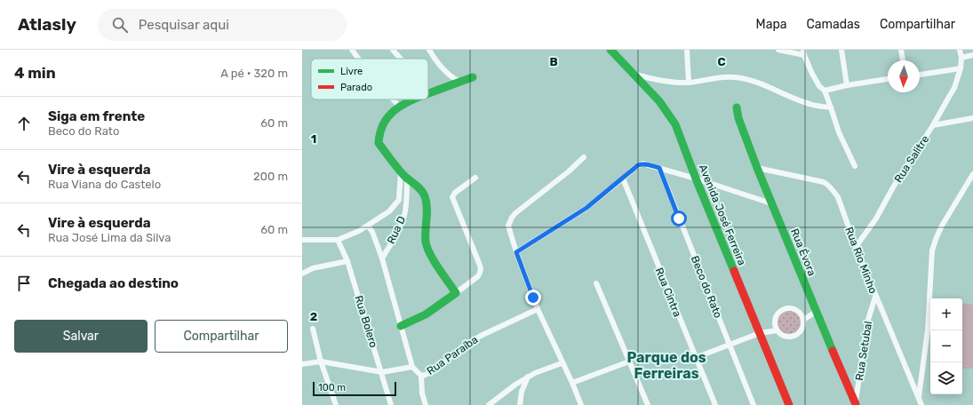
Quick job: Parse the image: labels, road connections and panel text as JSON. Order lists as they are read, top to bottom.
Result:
{
  "streets": {
    "street": [
      "Rua Salitre",
      "Avenida José Ferreira",
      "Rua D",
      "Rua Évora",
      "Rua Rio Minho",
      "Beco do Rato",
      "Rua Cintra",
      "Rua Bolero",
      "Rua Setubal",
      "Rua Paraíba"
    ]
  },
  "crossings": [
    ["Rua Salitre", "Rua Rio Minho"],
    ["Rua Évora", "Rua Rio Minho"],
    ["Rua Évora", "Rua Setubal"],
    ["Rua Rio Minho", "Rua Setubal"],
    ["Rua Bolero", "Rua Paraíba"]
  ],
  "districts": ["Parque dos Ferreiras"],
  "legend": ["Livre", "Parado"],
  "scale_bar": "100 m",
  "north": "bottom",
  "page": {
    "header": "Atlasly",
    "search": "Pesquisar aqui",
    "nav": ["Mapa", "Camadas", "Compartilhar"],
    "heading": ["4 min", "A pé · 320 m"],
    "list": [
      ["Siga em frente", "Beco do Rato", "60 m"],
      ["Vire à esquerda", "Rua Viana do Castelo", "200 m"],
      ["Vire à esquerda", "Rua José Lima da Silva", "60 m"],
      "Chegada ao destino"
    ],
    "map_buttons": ["+", "−"],
    "buttons": ["Salvar", "Compartilhar"],
    "scale": "100 m"
  },
  "grid": {
    "columns": ["B", "C"],
    "rows": ["1", "2"]
  }
}
